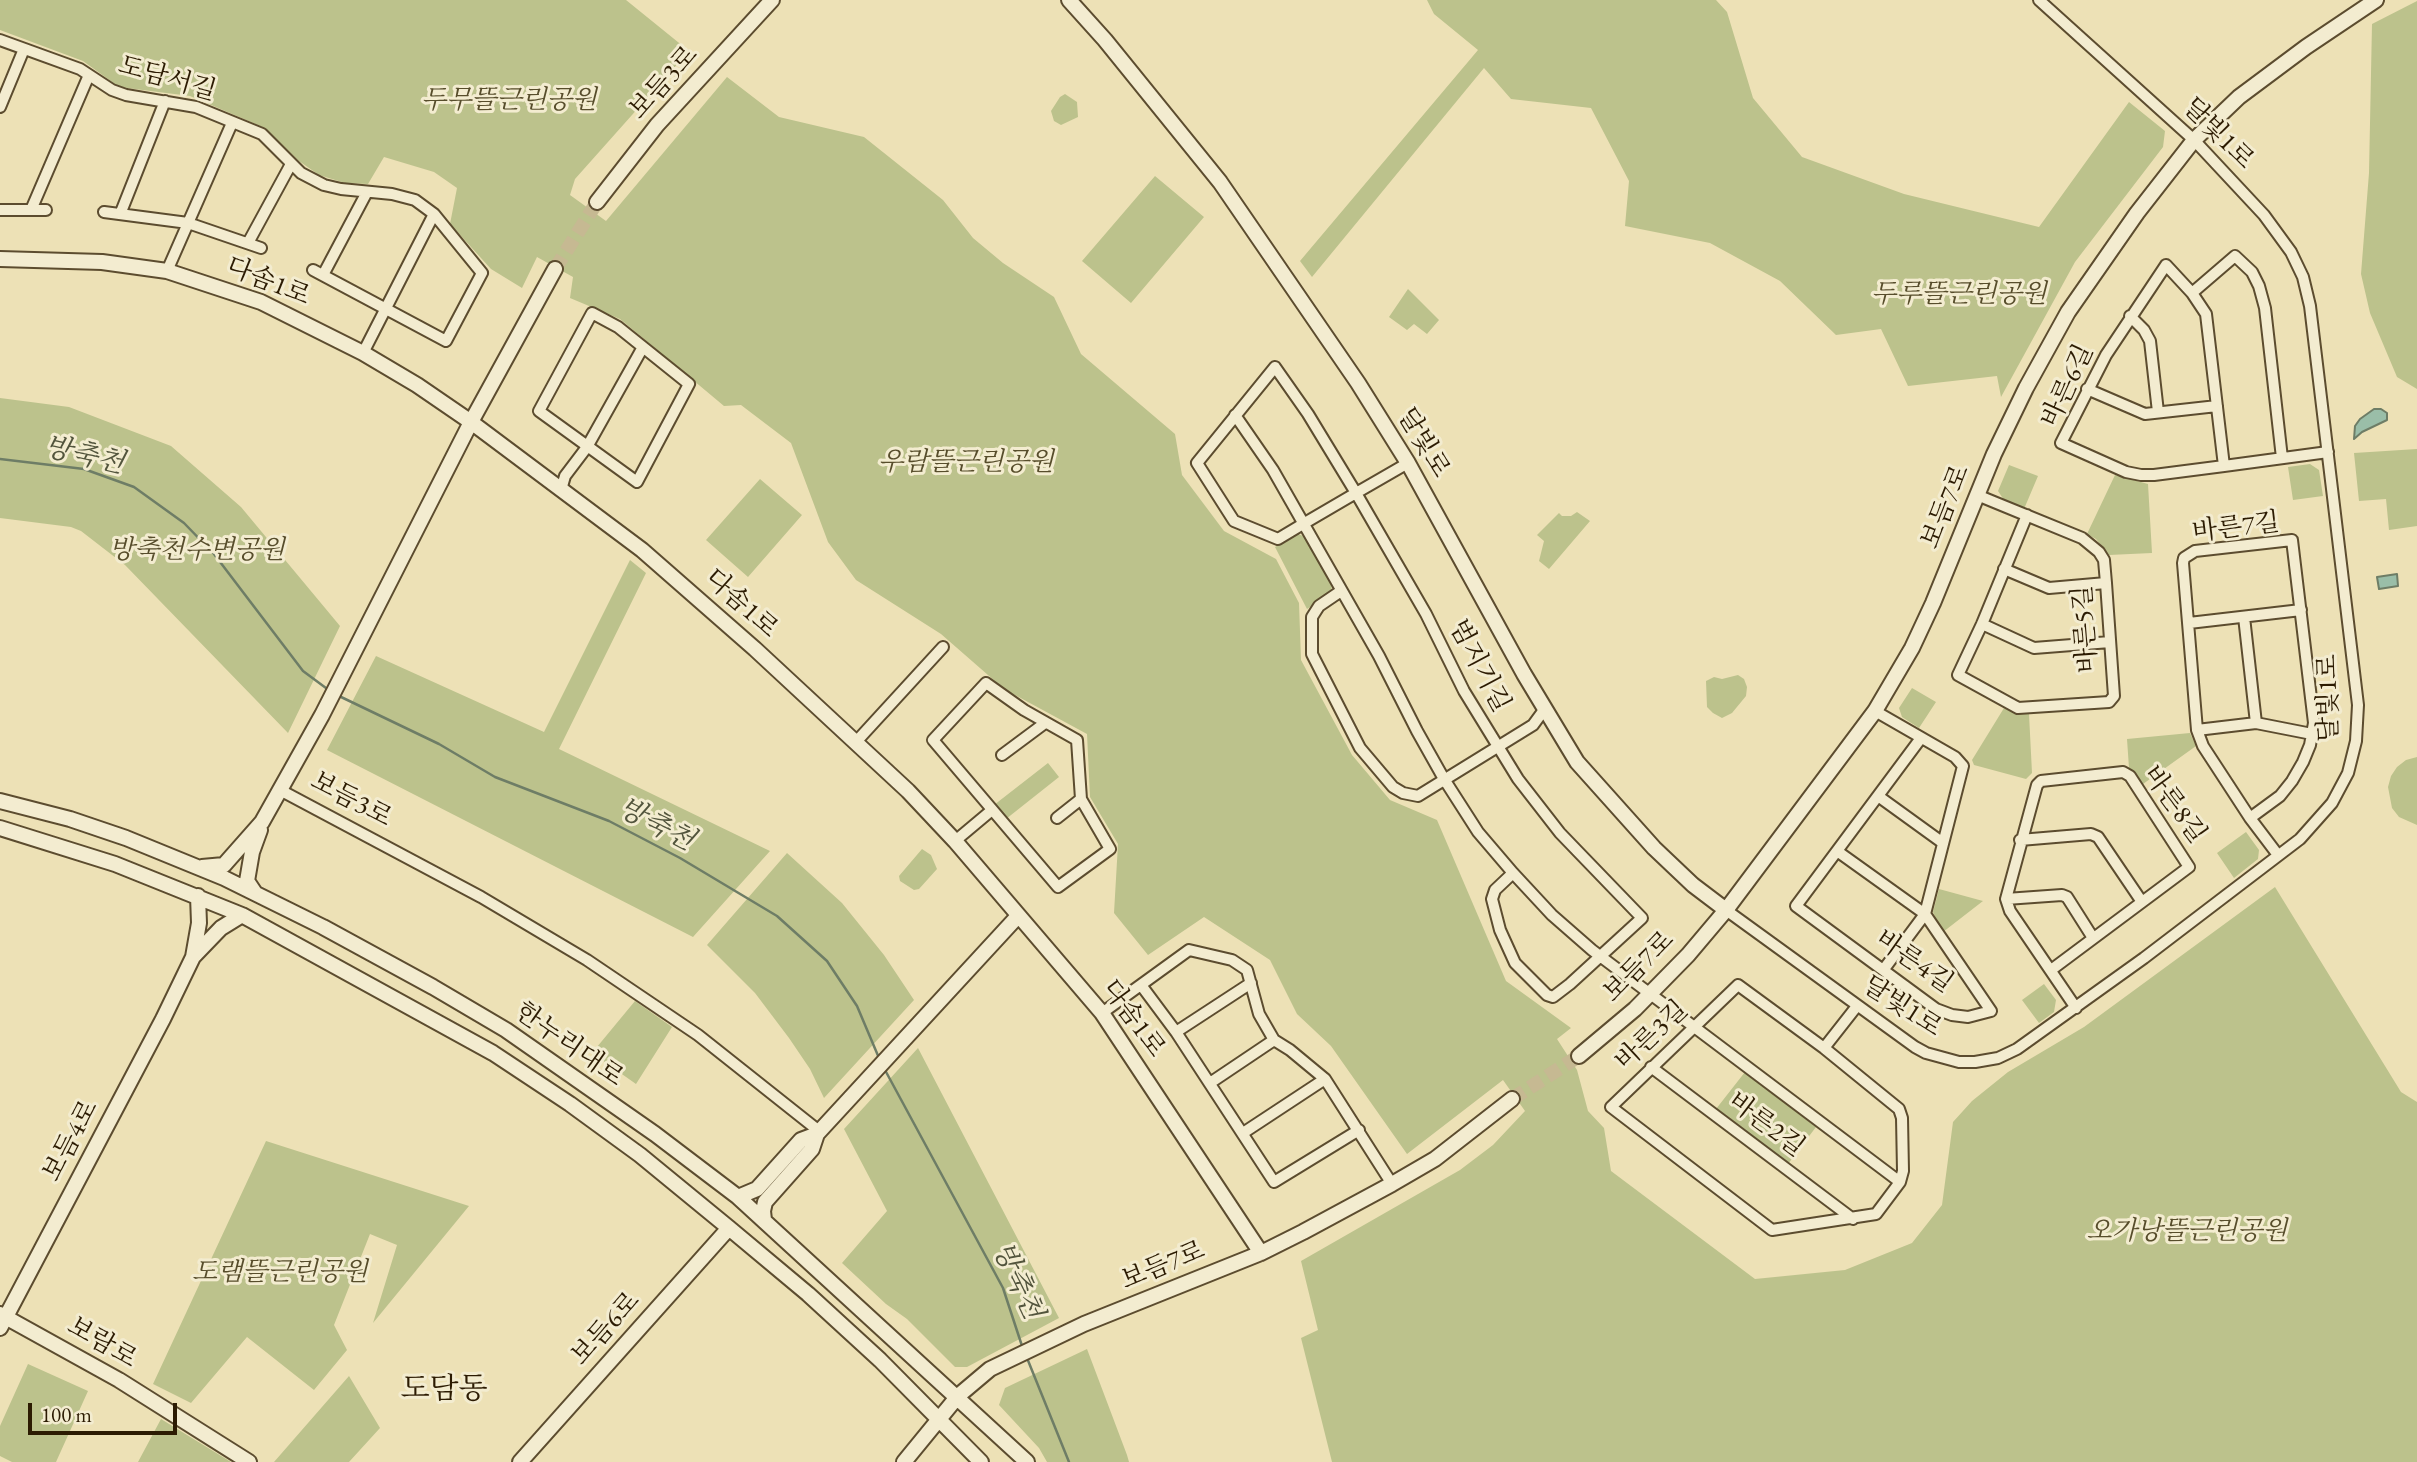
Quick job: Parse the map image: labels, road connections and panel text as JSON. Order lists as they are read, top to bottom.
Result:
{
  "streets": {
    "street": [
      "도담서길",
      "보듬3로",
      "달빛1로",
      "다솜1로",
      "바른6길",
      "달빛로",
      "보듬7로",
      "바른7길",
      "바른5길",
      "범지기길",
      "바른8길",
      "바른4길",
      "바른3길",
      "한누리대로",
      "바른2길",
      "보듬4로",
      "보듬6로",
      "보람로"
    ]
  },
  "crossings": [
    ["보듬3로", "다솜1로"],
    ["달빛1로", "바른6길"],
    ["달빛1로", "달빛로"],
    ["달빛1로", "보듬7로"],
    ["다솜1로", "보듬7로"],
    ["달빛로", "보듬7로"],
    ["보듬7로", "바른5길"],
    ["보듬7로", "바른4길"],
    ["보듬7로", "한누리대로"],
    ["바른3길", "바른2길"],
    ["한누리대로", "보듬6로"],
    ["보듬4로", "보람로"]
  ],
  "districts": ["도담동"],
  "water": ["방축천"],
  "parks": [
    "두무뜰근린공원",
    "두루뜰근린공원",
    "우람뜰근린공원",
    "방축천수변공원",
    "오가낭뜰근린공원",
    "도램뜰근린공원"
  ],
  "scale_bar": "100 m"
}
